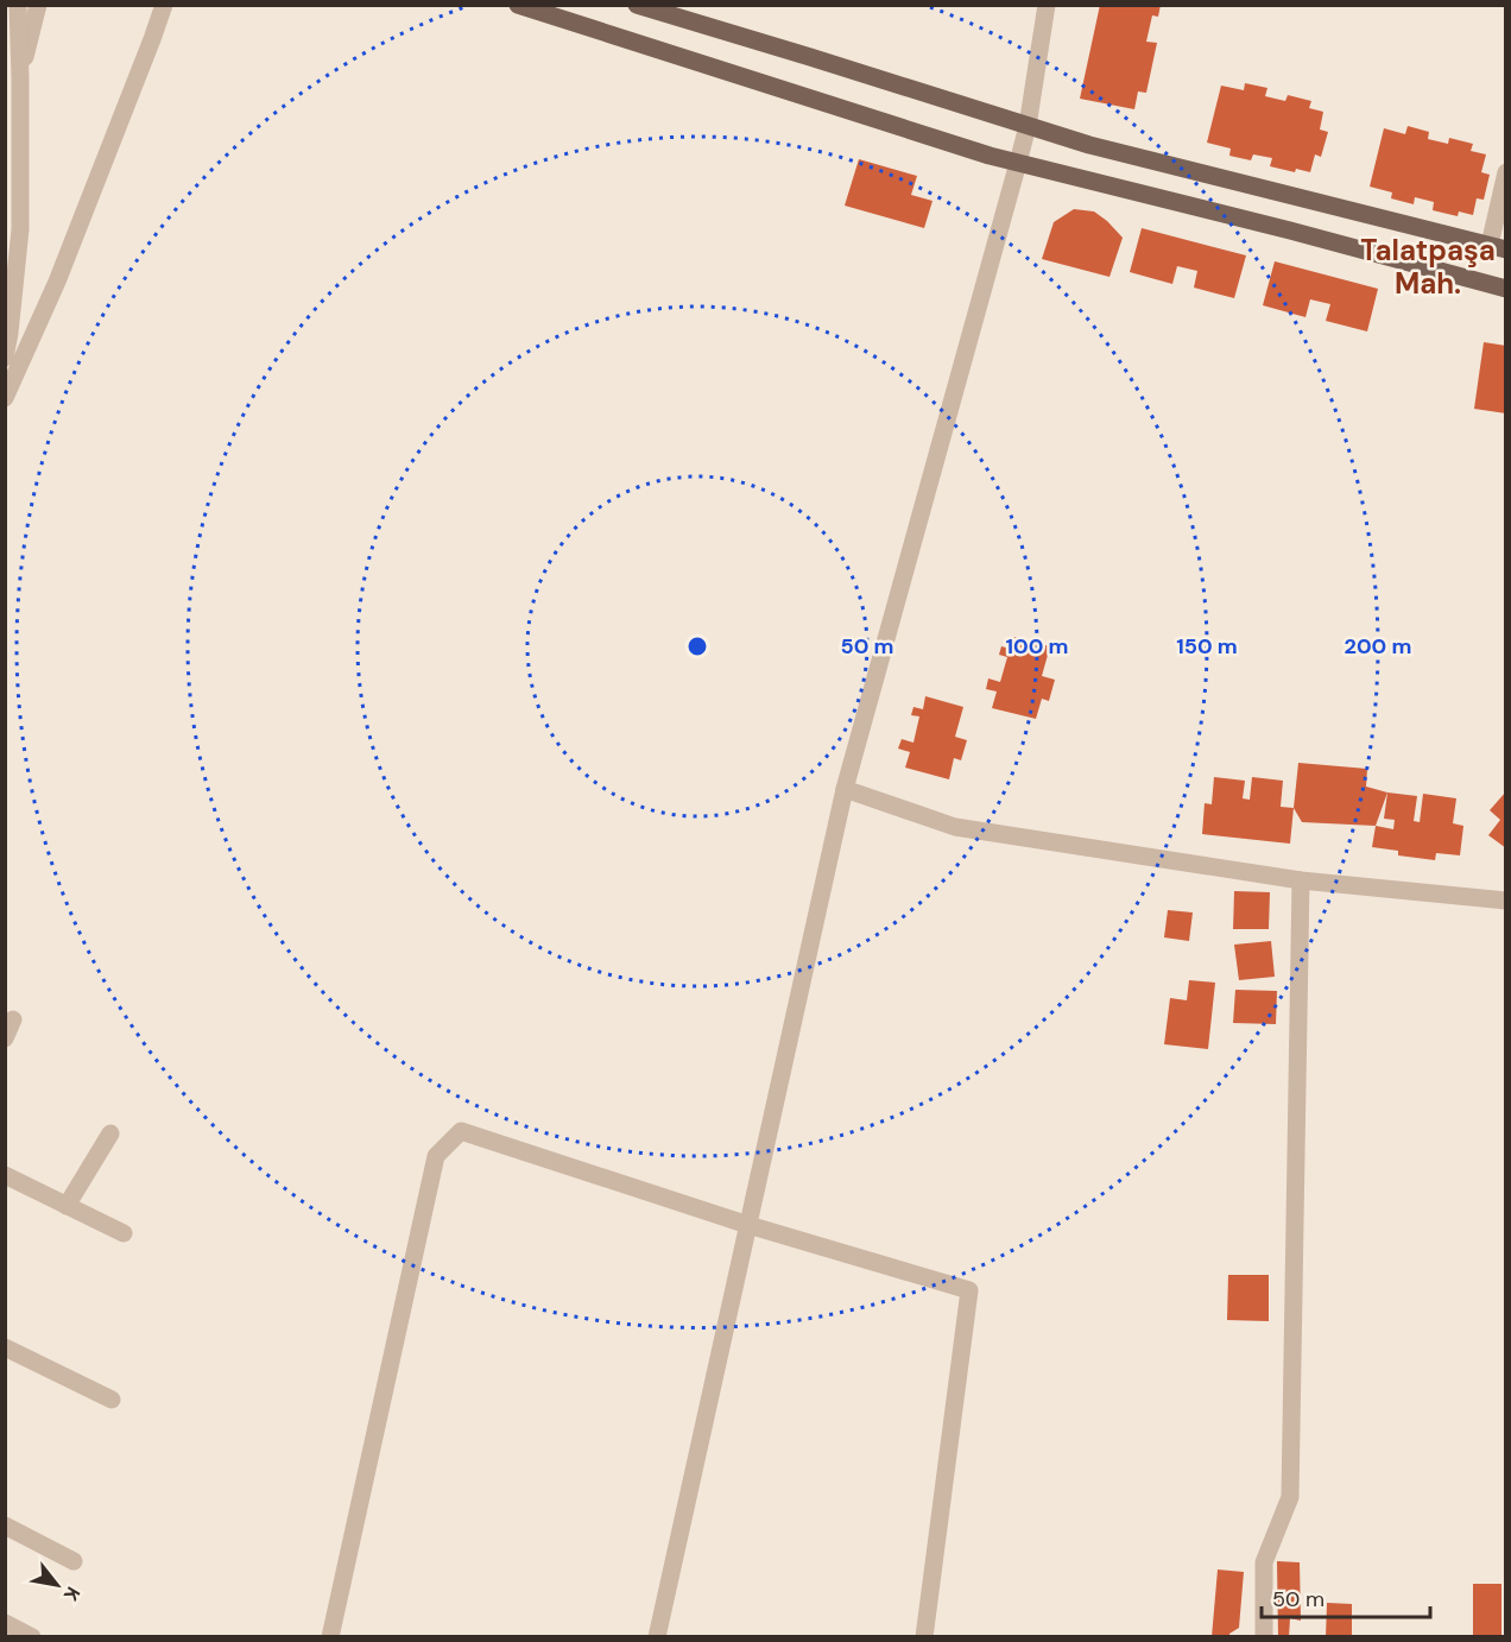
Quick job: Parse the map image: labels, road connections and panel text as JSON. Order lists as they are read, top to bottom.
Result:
{
  "districts": ["Talatpaşa Mah."],
  "scale_bar": "50 m",
  "north": "bottom right",
  "rings": [
    "50 m",
    "100 m",
    "150 m",
    "200 m"
  ]
}
